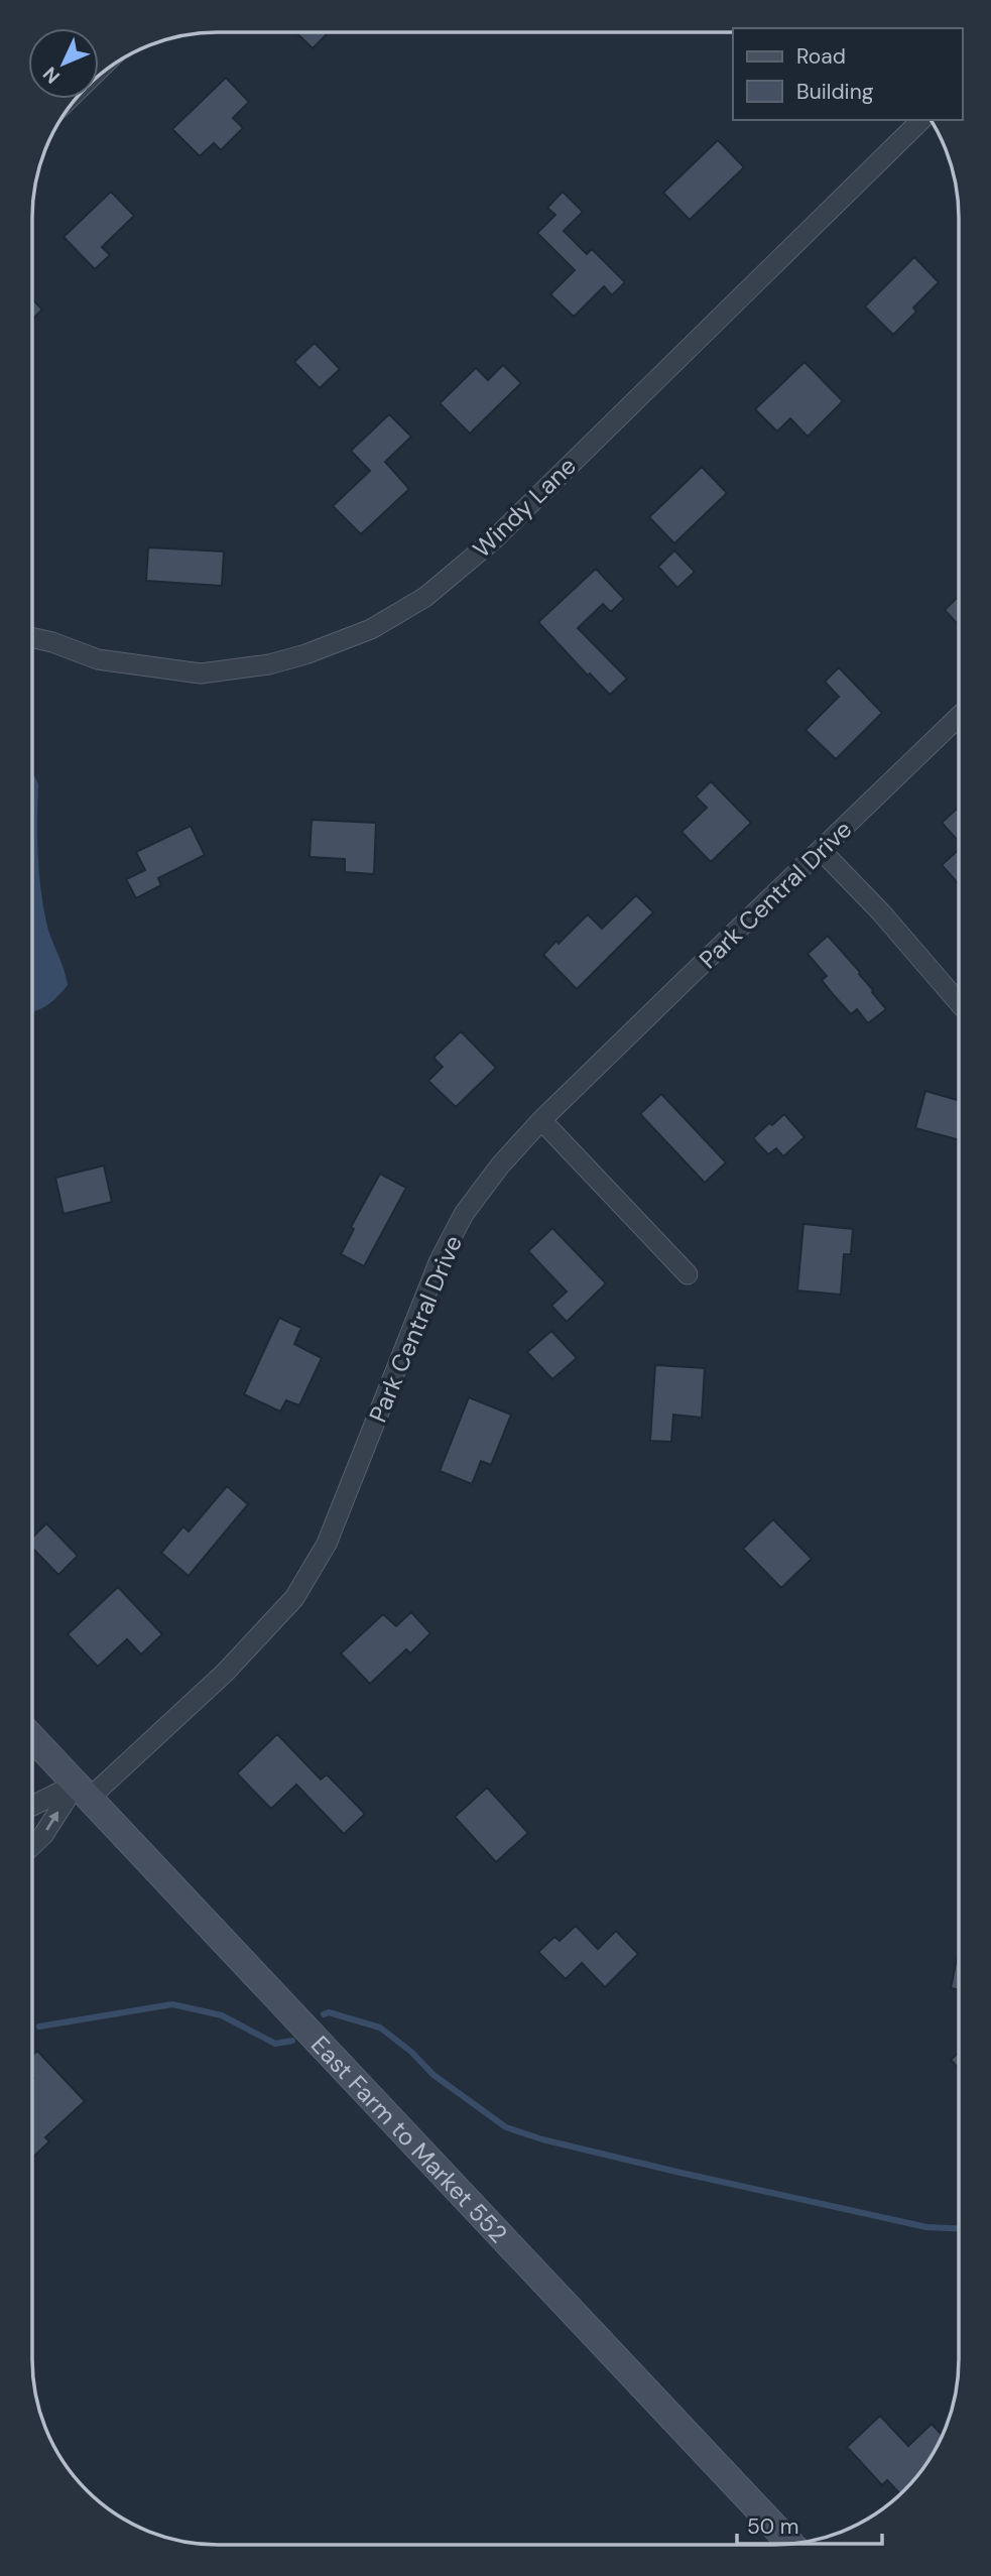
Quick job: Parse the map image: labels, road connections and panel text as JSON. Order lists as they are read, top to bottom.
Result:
{
  "streets": {
    "main road": ["East Farm to Market 552"],
    "street": ["Windy Lane", "Park Central Drive"]
  },
  "crossings": [
    ["Park Central Drive", "East Farm to Market 552"]
  ],
  "legend": ["Road", "Building"],
  "scale_bar": "50 m",
  "north": "bottom left"
}
